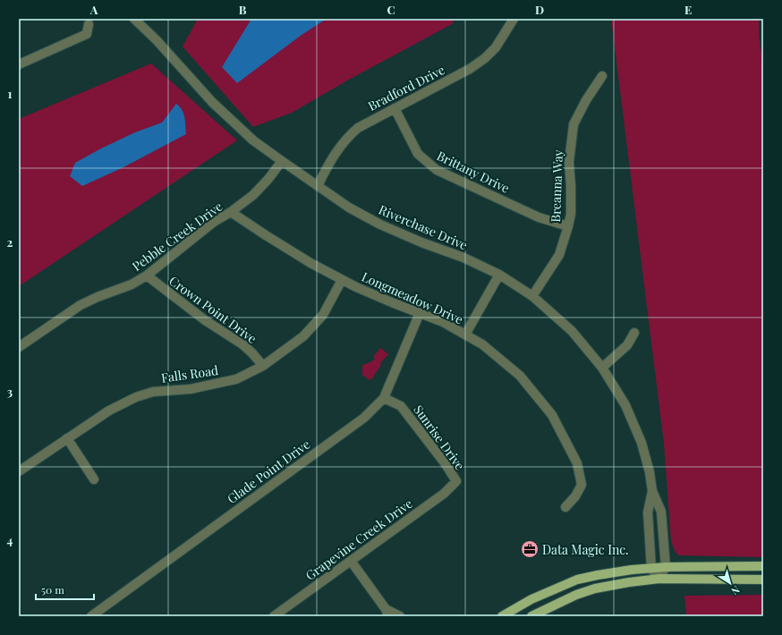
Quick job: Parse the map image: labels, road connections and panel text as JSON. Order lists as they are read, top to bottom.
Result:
{
  "streets": {
    "street": [
      "Bradford Drive",
      "Brittany Drive",
      "Breanna Way",
      "Riverchase Drive",
      "Pebble Creek Drive",
      "Longmeadow Drive",
      "Crown Point Drive",
      "Falls Road",
      "Sunrise Drive",
      "Glade Point Drive",
      "Grapevine Creek Drive"
    ]
  },
  "crossings": [
    ["Bradford Drive", "Brittany Drive"],
    ["Bradford Drive", "Riverchase Drive"],
    ["Brittany Drive", "Breanna Way"],
    ["Breanna Way", "Riverchase Drive"],
    ["Riverchase Drive", "Pebble Creek Drive"],
    ["Pebble Creek Drive", "Longmeadow Drive"],
    ["Pebble Creek Drive", "Crown Point Drive"],
    ["Longmeadow Drive", "Falls Road"],
    ["Longmeadow Drive", "Glade Point Drive"],
    ["Crown Point Drive", "Falls Road"],
    ["Sunrise Drive", "Glade Point Drive"],
    ["Sunrise Drive", "Grapevine Creek Drive"]
  ],
  "places": {
    "office": ["Data Magic Inc."]
  },
  "scale_bar": "50 m",
  "north": "bottom right",
  "grid": {
    "columns": [
      "A",
      "B",
      "C",
      "D",
      "E"
    ],
    "rows": [
      "1",
      "2",
      "3",
      "4"
    ]
  }
}
